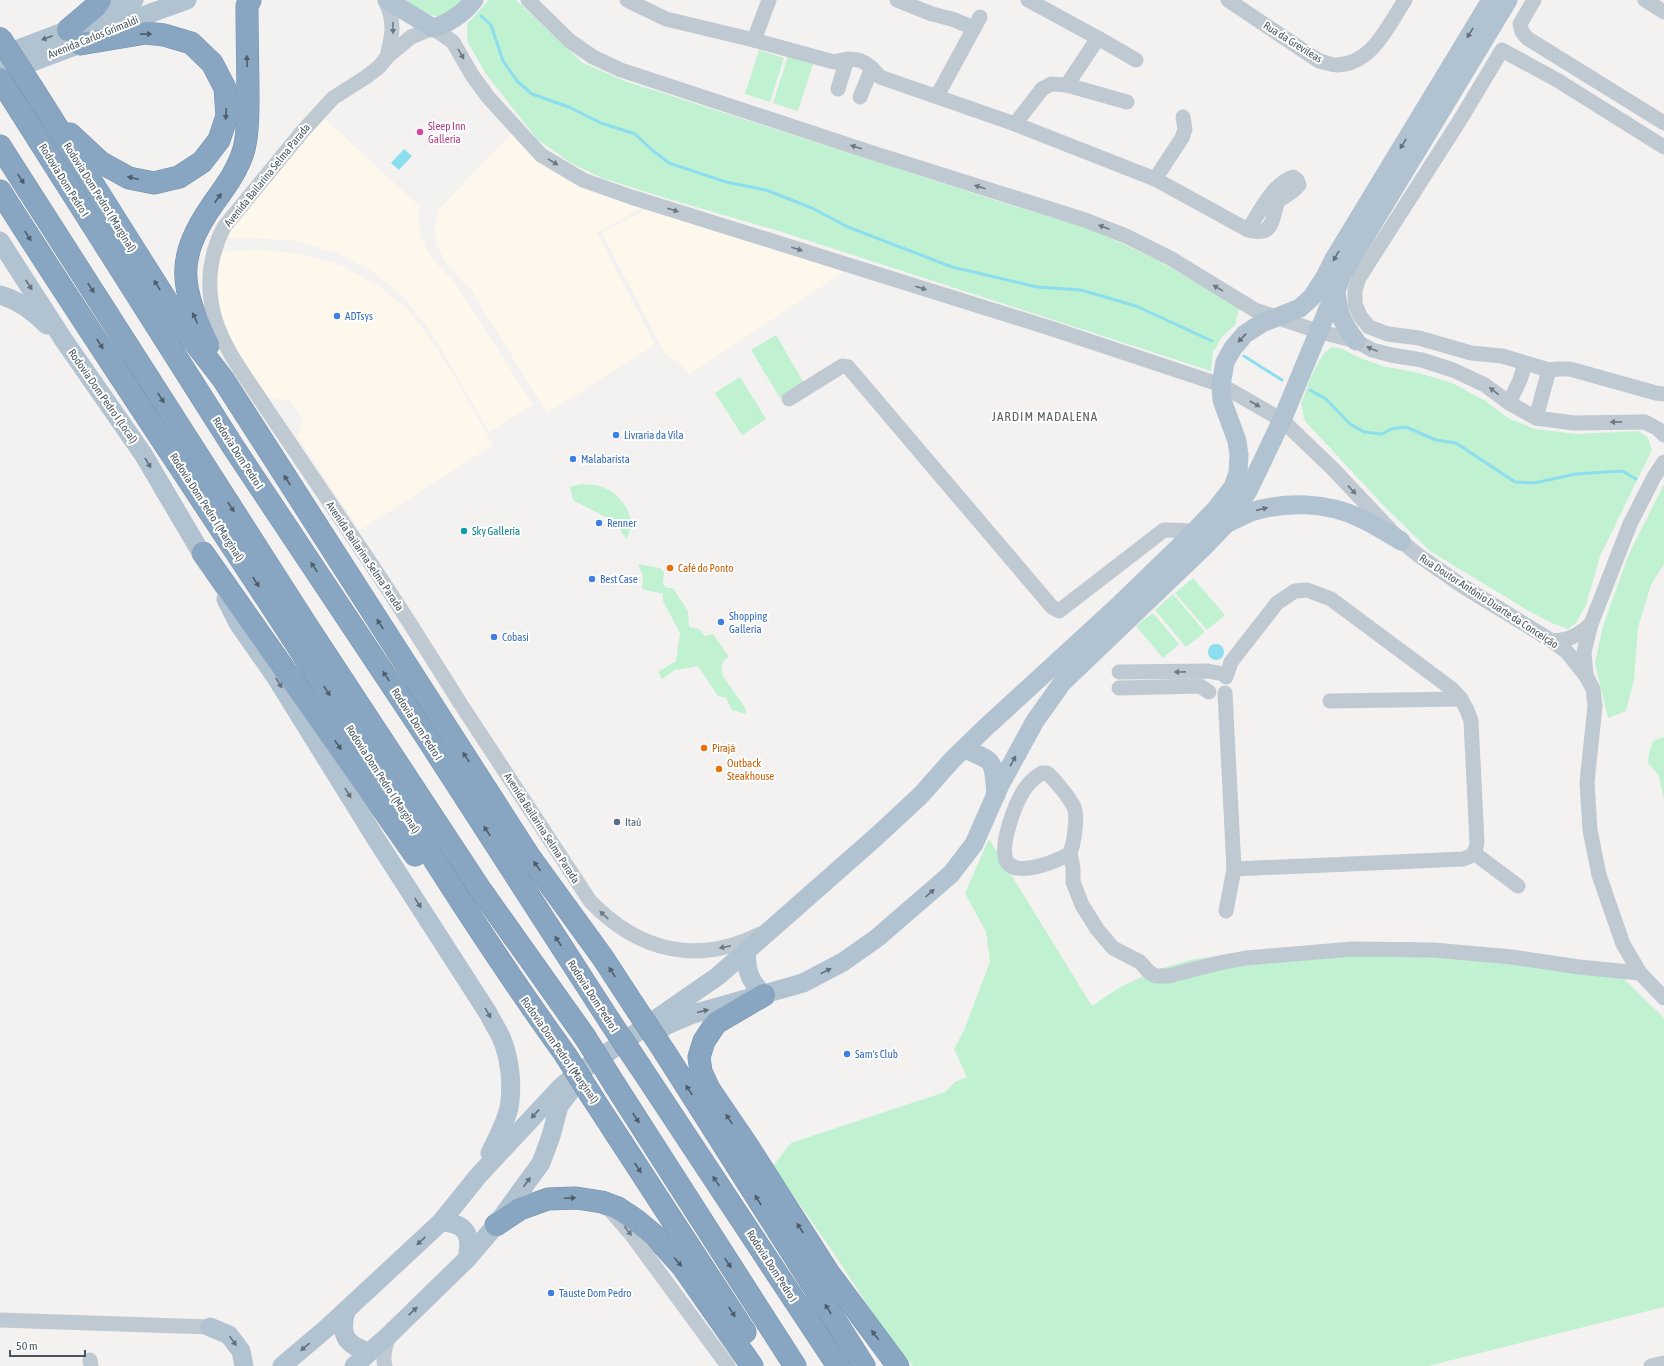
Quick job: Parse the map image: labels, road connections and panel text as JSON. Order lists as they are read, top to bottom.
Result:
{
  "streets": {
    "highway": ["Rodovia Dom Pedro I", "Rodovia Dom Pedro I (Marginal)"],
    "main road": ["Avenida Carlos Grimaldi", "Rodovia Dom Pedro I (Local)"],
    "street": ["Rua da Grevileas", "Avenida Bailarina Selma Parada", "Rua Doutor Antônio Duarte da Conceição"]
  },
  "crossings": [
    ["Avenida Bailarina Selma Parada", "Rua Doutor Antônio Duarte da Conceição"]
  ],
  "one_way": ["Rodovia Dom Pedro I (Local)"],
  "districts": ["JARDIM MADALENA"],
  "places": [
    "Sleep Inn Galleria",
    "ADTsys",
    "Livraria da Vila",
    "Malabarista",
    "Renner",
    "Sky Galleria",
    "Café do Ponto",
    "Best Case",
    "Shopping Galleria",
    "Cobasi",
    "Pirajá",
    "Outback Steakhouse",
    "Itaú",
    "Sam's Club",
    "Tauste Dom Pedro"
  ],
  "scale_bar": "50 m"
}
